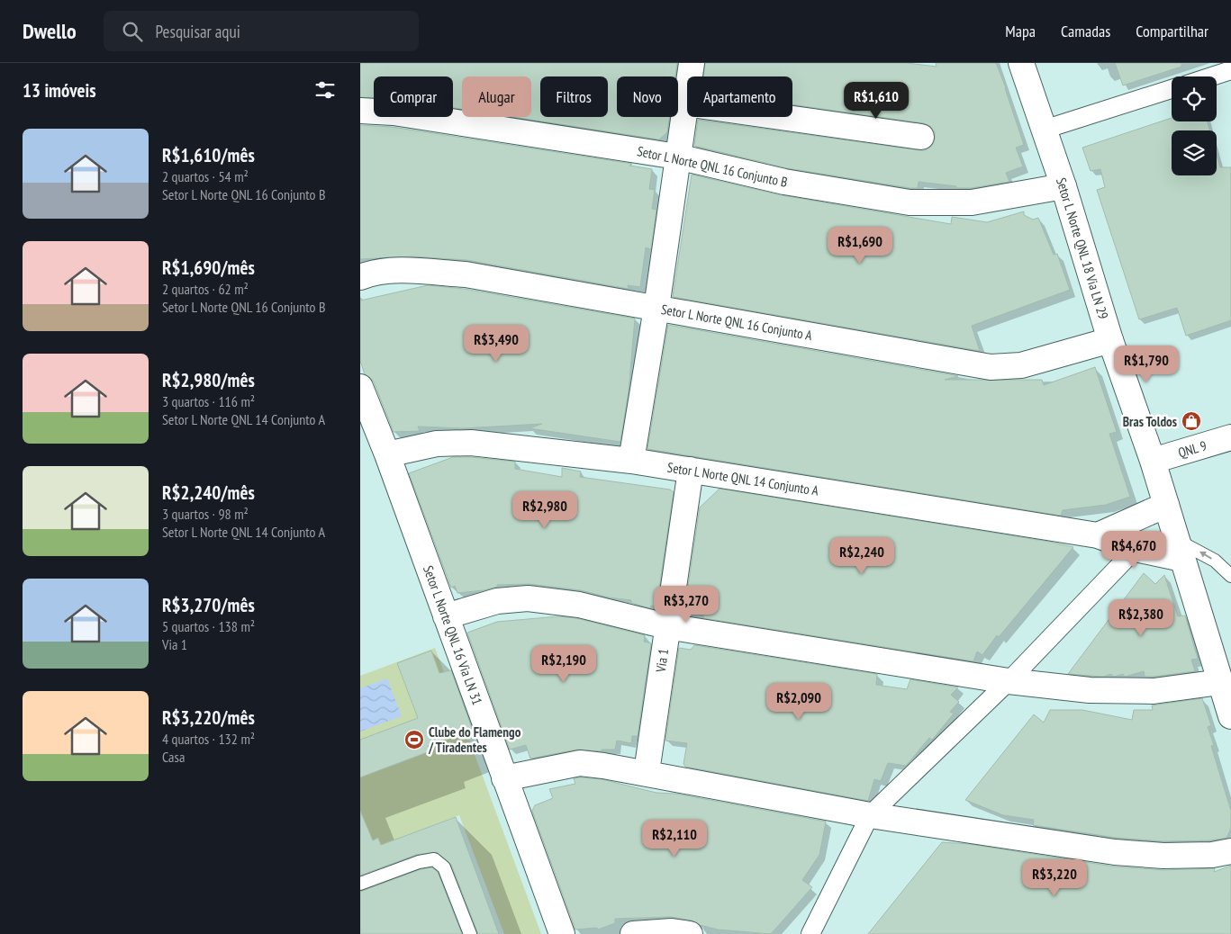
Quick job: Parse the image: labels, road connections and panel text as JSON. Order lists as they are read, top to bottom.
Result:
{
  "streets": {
    "street": [
      "Setor L Norte QNL 16 Conjunto B",
      "Setor L Norte QNL 18 Via LN 29",
      "Setor L Norte QNL 16 Conjunto A",
      "QNL 9",
      "Setor L Norte QNL 14 Conjunto A",
      "Setor L Norte QNL 16 Via LN 31",
      "Via 1"
    ]
  },
  "crossings": [
    ["Setor L Norte QNL 16 Conjunto B", "Setor L Norte QNL 18 Via LN 29"],
    ["Setor L Norte QNL 18 Via LN 29", "Setor L Norte QNL 16 Conjunto A"],
    ["Setor L Norte QNL 18 Via LN 29", "QNL 9"],
    ["Setor L Norte QNL 18 Via LN 29", "Setor L Norte QNL 14 Conjunto A"],
    ["Setor L Norte QNL 14 Conjunto A", "Setor L Norte QNL 16 Via LN 31"],
    ["Setor L Norte QNL 14 Conjunto A", "Via 1"]
  ],
  "places": {
    "shop": ["Bras Toldos"],
    "sports": ["Clube do Flamengo / Tiradentes"]
  },
  "page": {
    "header": "Dwello",
    "search": "Pesquisar aqui",
    "nav": ["Mapa", "Camadas", "Compartilhar"],
    "heading": "13 imóveis",
    "chip": [
      "Comprar",
      "Alugar",
      "Filtros",
      "Novo",
      "Apartamento"
    ],
    "price": [
      "R$1,610",
      "R$1,690",
      "R$3,490",
      "R$1,790",
      "R$2,980",
      "R$4,670",
      "R$2,240",
      "R$3,270",
      "R$2,380",
      "R$2,190",
      "R$2,090",
      "R$2,110",
      "R$3,220"
    ],
    "list": [
      {
        "name": "R$1,610/mês",
        "note": "2 quartos · 54 m² · Setor L Norte QNL 16 Conjunto B"
      },
      {
        "name": "R$1,690/mês",
        "note": "2 quartos · 62 m² · Setor L Norte QNL 16 Conjunto B"
      },
      {
        "name": "R$2,980/mês",
        "note": "3 quartos · 116 m² · Setor L Norte QNL 14 Conjunto A"
      },
      {
        "name": "R$2,240/mês",
        "note": "3 quartos · 98 m² · Setor L Norte QNL 14 Conjunto A"
      },
      {
        "name": "R$3,270/mês",
        "note": "5 quartos · 138 m² · Via 1"
      },
      {
        "name": "R$3,220/mês",
        "note": "4 quartos · 132 m² · Casa"
      }
    ]
  }
}
